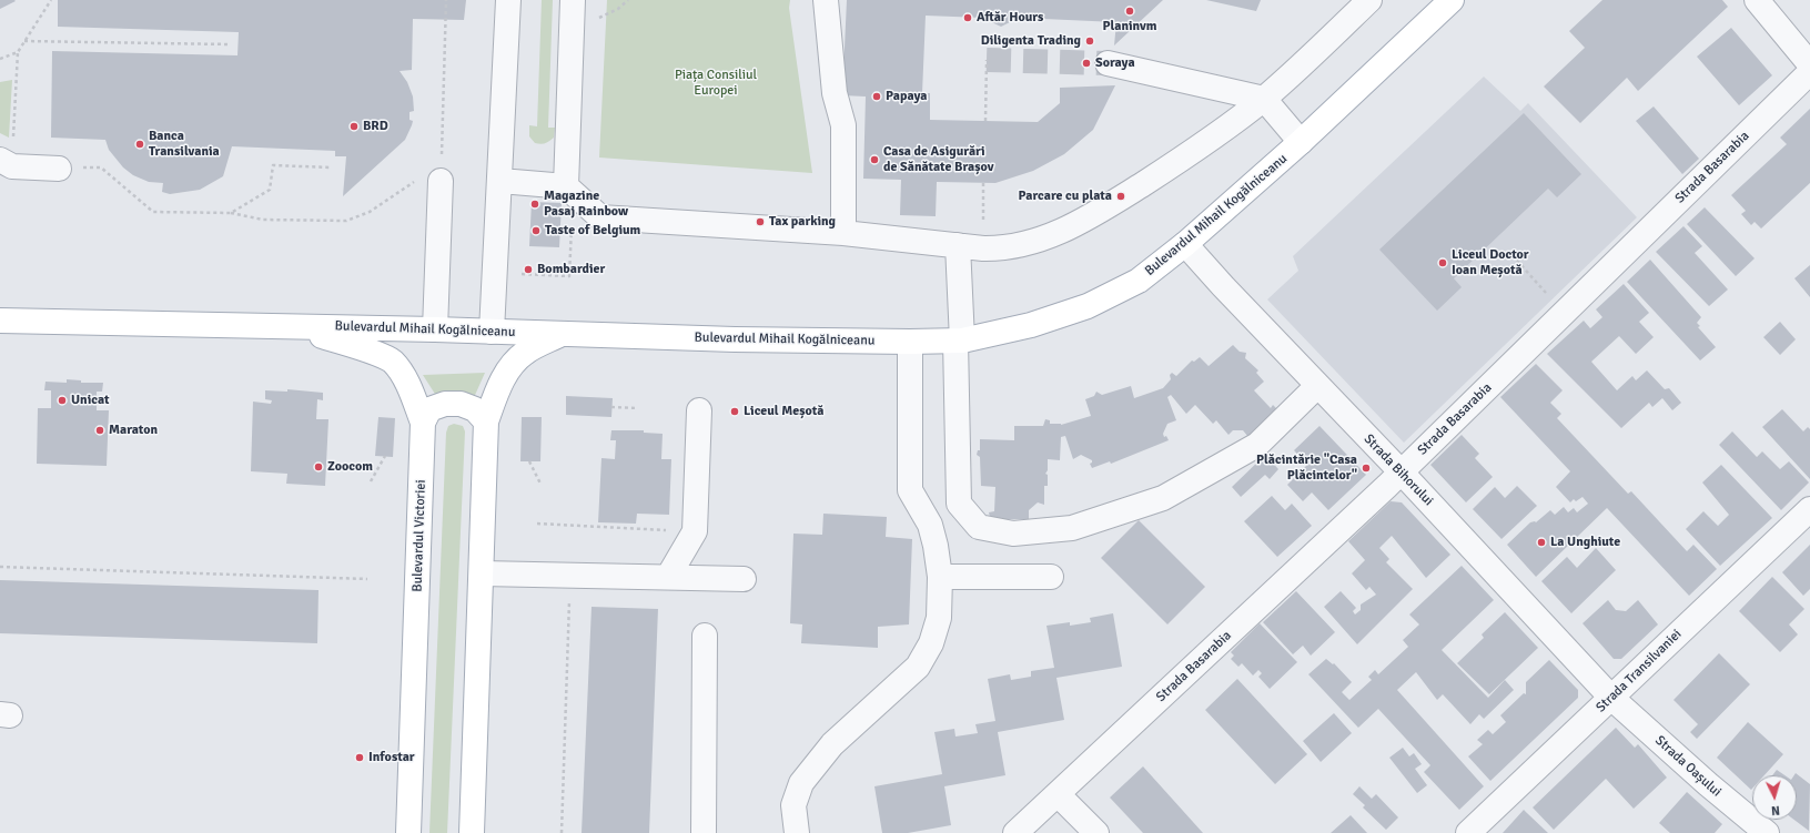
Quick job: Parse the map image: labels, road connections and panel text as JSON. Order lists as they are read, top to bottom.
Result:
{
  "streets": {
    "main road": ["Bulevardul Mihail Kogălniceanu", "Bulevardul Victoriei"],
    "street": [
      "Strada Basarabia",
      "Strada Bihorului",
      "Strada Transilvaniei",
      "Strada Oașului"
    ]
  },
  "crossings": [
    ["Strada Basarabia", "Strada Bihorului"],
    ["Bulevardul Mihail Kogălniceanu", "Strada Bihorului"],
    ["Bulevardul Mihail Kogălniceanu", "Bulevardul Victoriei"],
    ["Strada Bihorului", "Strada Transilvaniei"],
    ["Strada Bihorului", "Strada Oașului"],
    ["Strada Transilvaniei", "Strada Oașului"]
  ],
  "parks": ["Piața Consiliul Europei"],
  "places": [
    "Planinvm",
    "Aftăr Hours",
    "Diligenta Trading",
    "Soraya",
    "Papaya",
    "BRD",
    "Banca Transilvania",
    "Casa de Asigurări de Sănătate Brașov",
    "Parcare cu plata",
    "Magazine Pasaj Rainbow",
    "Tax parking",
    "Taste of Belgium",
    "Liceul Doctor Ioan Meșotă",
    "Bombardier",
    "Unicat",
    "Liceul Meșotă",
    "Maraton",
    "Zoocom",
    "Plăcintărie \"Casa Plăcintelor\"",
    "La Unghiute",
    "Infostar"
  ],
  "north": "bottom"
}
